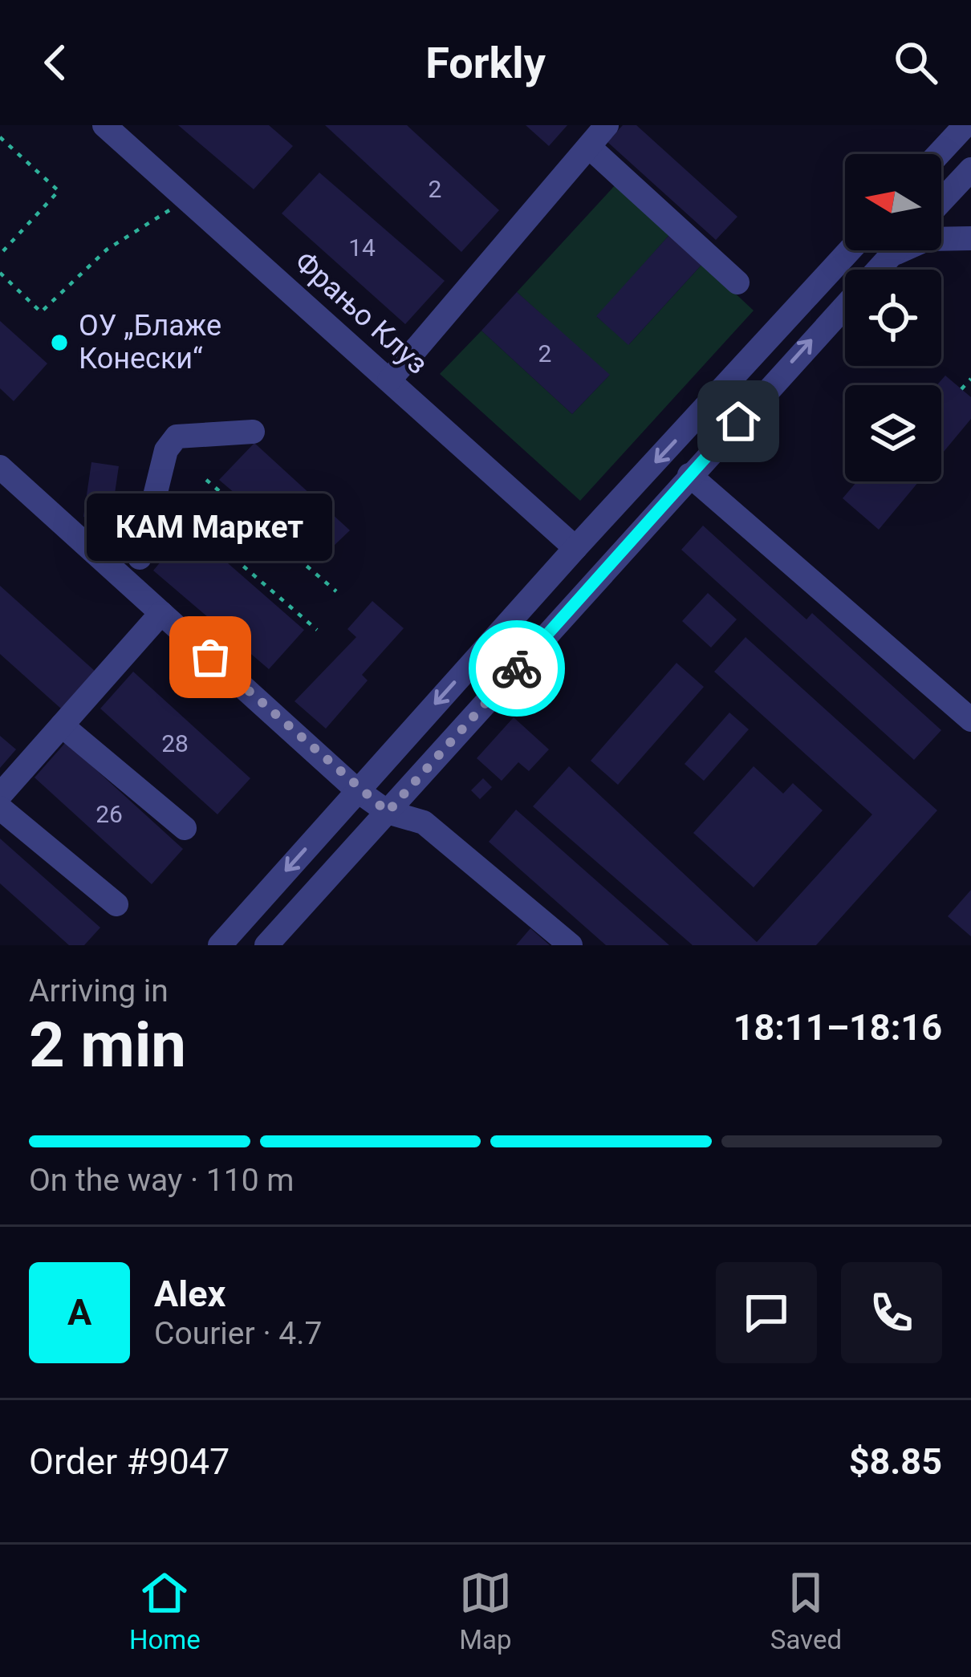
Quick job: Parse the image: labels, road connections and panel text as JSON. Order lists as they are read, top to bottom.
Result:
{
  "streets": {
    "street": ["Фрањо Клуз"]
  },
  "places": ["ОУ „Блаже Конески“", "КАМ Маркет"],
  "house_numbers": [
    "2",
    "14",
    "2",
    "28",
    "26"
  ],
  "north": "left",
  "page": {
    "header": "Forkly",
    "bubble": "КАМ Маркет",
    "heading": ["2 min", "Arriving in", "18:11–18:16"],
    "panel": [
      "Alex",
      "Courier · 4.7",
      "Order #9047",
      "$8.85"
    ],
    "bar": "On the way · 110 m",
    "round": "A",
    "tabs": ["Home", "Map", "Saved"]
  }
}
